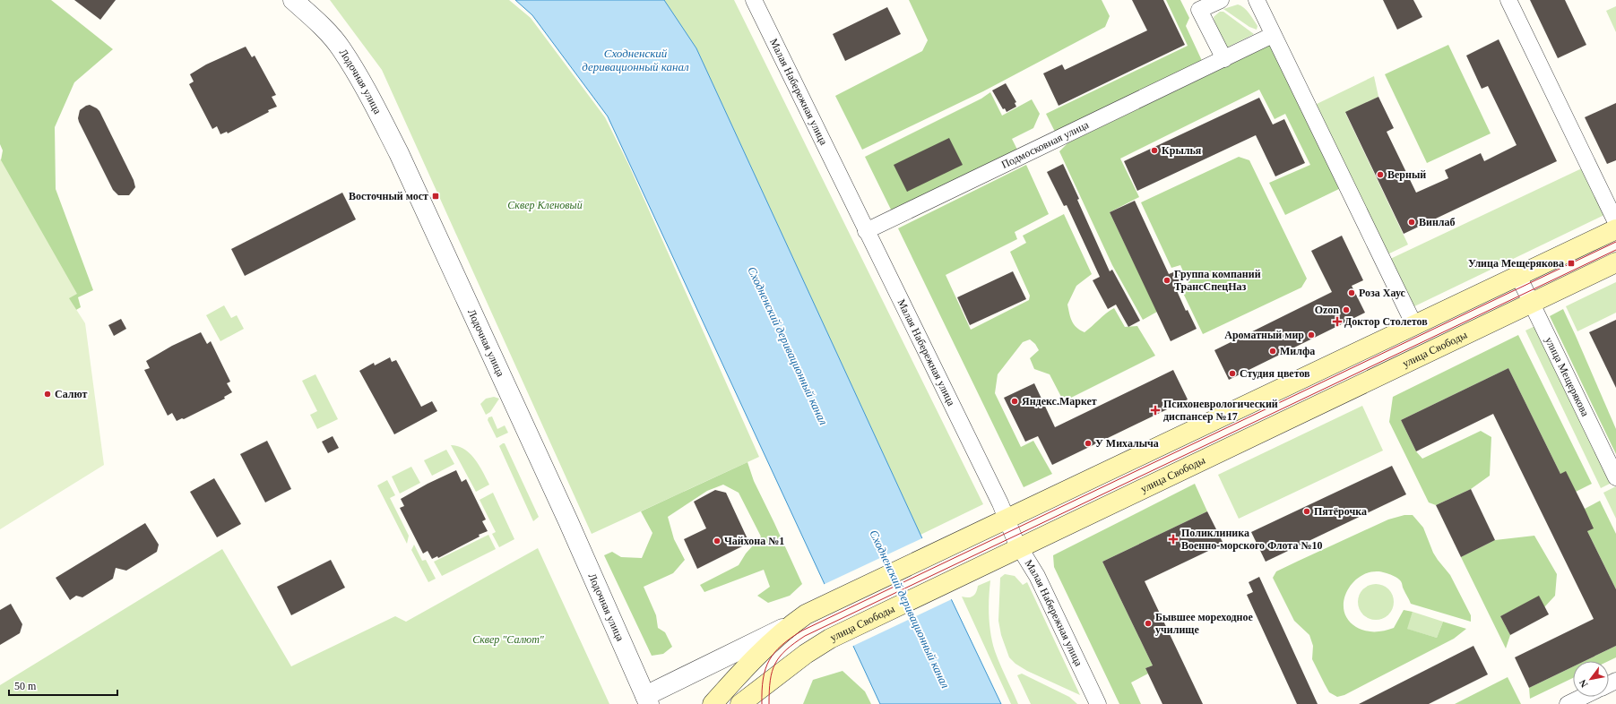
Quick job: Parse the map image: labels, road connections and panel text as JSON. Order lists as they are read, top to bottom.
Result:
{
  "streets": {
    "main road": ["улица Свободы"],
    "street": [
      "Лодочная улица",
      "Малая Набережная улица",
      "Подмосковная улица",
      "улица Мещерякова"
    ]
  },
  "crossings": [
    ["Малая Набережная улица", "Подмосковная улица"],
    ["Малая Набережная улица", "улица Свободы"],
    ["улица Свободы", "улица Мещерякова"]
  ],
  "water": ["Сходненский деривационный канал"],
  "parks": ["Сквер Кленовый", "Сквер \"Салют\""],
  "places": {
    "other": [
      "Крылья",
      "Верный",
      "Винлаб",
      "Группа компаний ТрансСпецНаз",
      "Роза Хаус",
      "Ozon",
      "Ароматный мир",
      "Милфа",
      "Студия цветов",
      "Салют",
      "Яндекс.Маркет",
      "У Михалыча",
      "Пятёрочка",
      "Чайхона №1",
      "Бывшее мореходное училище"
    ],
    "transit": ["Восточный мост", "Улица Мещерякова"],
    "health": ["Доктор Столетов", "Психоневрологический диспансер №17", "Поликлиника Военно-морского Флота №10"]
  },
  "scale_bar": "50 m",
  "north": "bottom left"
}
